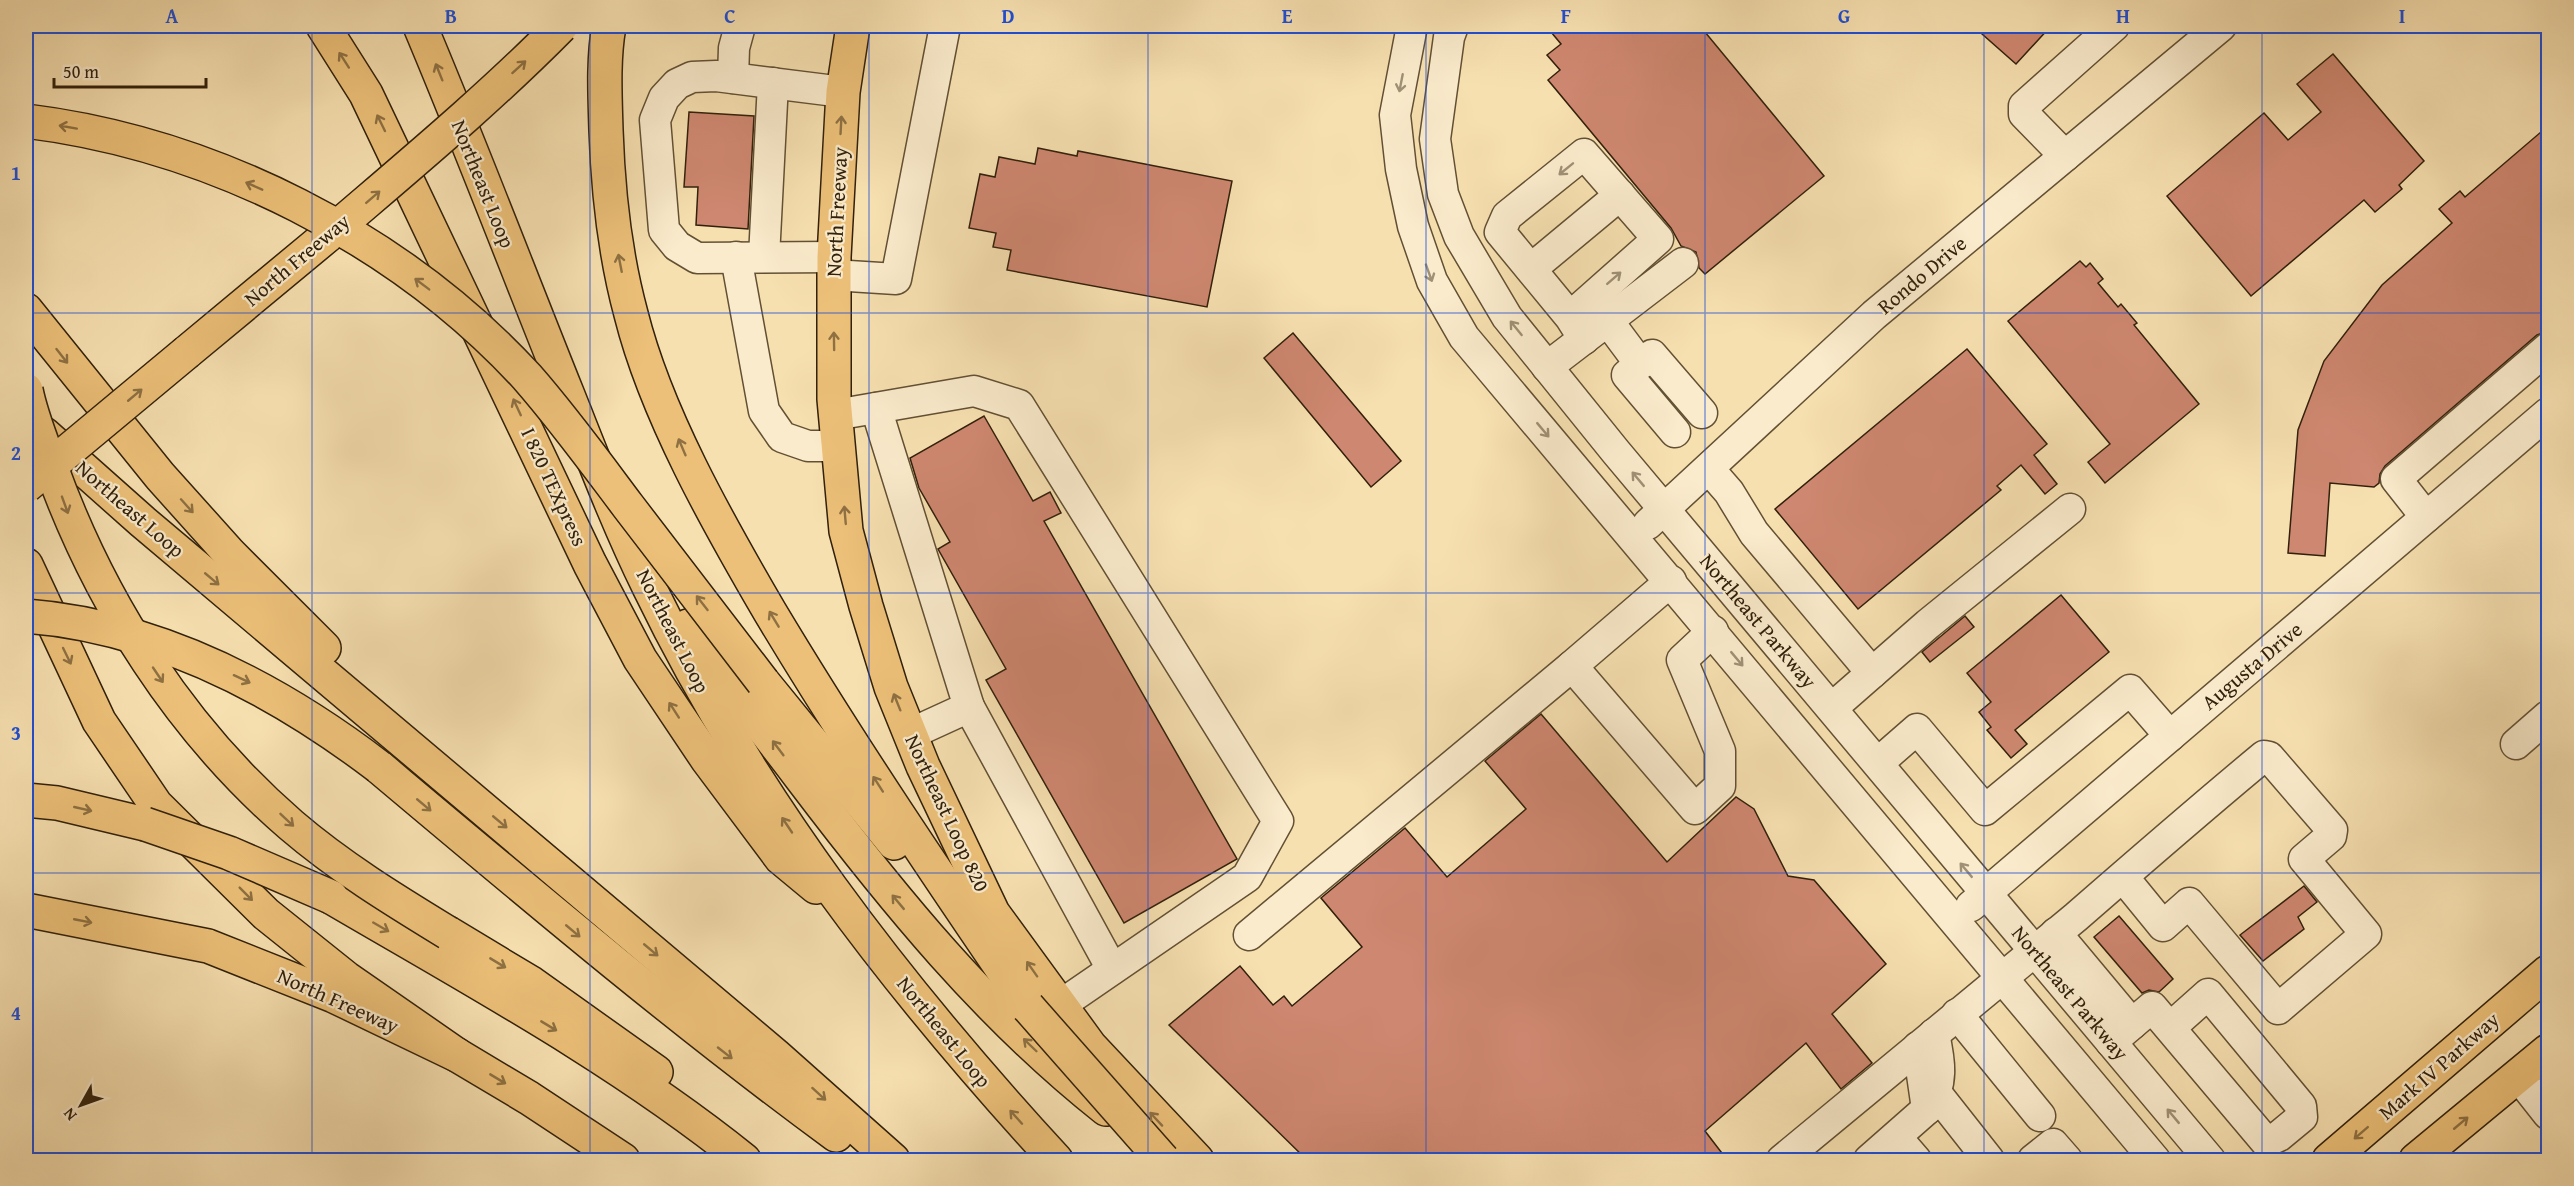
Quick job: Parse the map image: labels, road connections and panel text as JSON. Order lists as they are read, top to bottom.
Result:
{
  "streets": {
    "main road": [
      "Northeast Loop",
      "North Freeway",
      "I 820 TEXpress",
      "Northeast Loop 820",
      "Mark IV Parkway"
    ],
    "street": ["Rondo Drive", "Northeast Parkway", "Augusta Drive"]
  },
  "crossings": [
    ["Northeast Loop", "I 820 TEXpress"],
    ["North Freeway", "Northeast Loop 820"],
    ["Rondo Drive", "Northeast Parkway"],
    ["Northeast Parkway", "Augusta Drive"]
  ],
  "scale_bar": "50 m",
  "north": "bottom left",
  "grid": {
    "columns": [
      "A",
      "B",
      "C",
      "D",
      "E",
      "F",
      "G",
      "H",
      "I"
    ],
    "rows": [
      "1",
      "2",
      "3",
      "4"
    ]
  }
}
